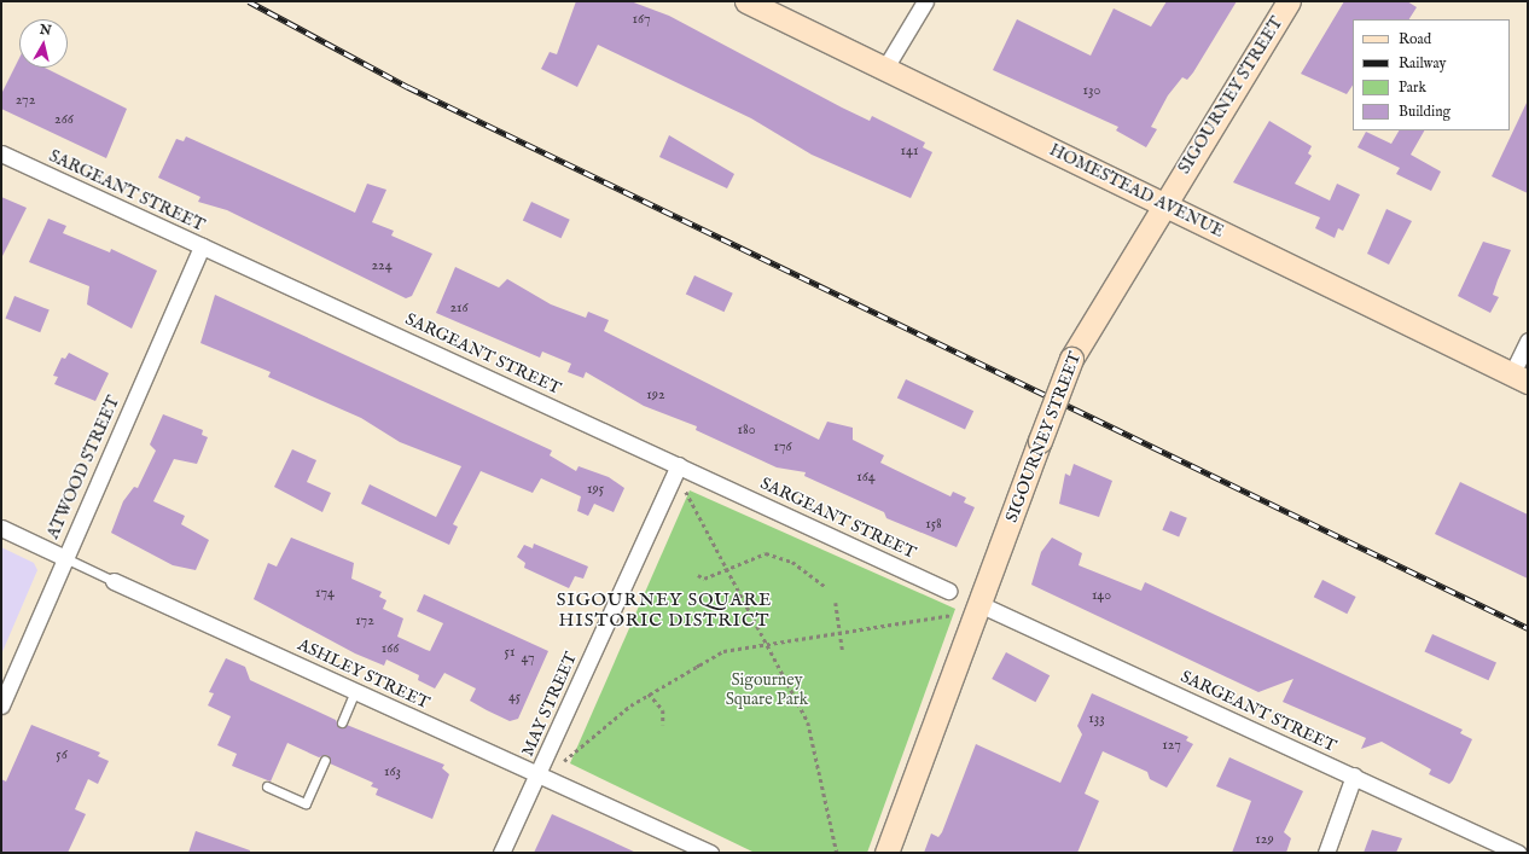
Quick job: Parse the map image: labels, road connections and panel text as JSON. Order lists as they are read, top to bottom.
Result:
{
  "streets": {
    "main road": ["SIGOURNEY STREET", "HOMESTEAD AVENUE"],
    "street": [
      "SARGEANT STREET",
      "ATWOOD STREET",
      "ASHLEY STREET",
      "MAY STREET"
    ]
  },
  "crossings": [
    ["SIGOURNEY STREET", "SARGEANT STREET"],
    ["SIGOURNEY STREET", "HOMESTEAD AVENUE"],
    ["SARGEANT STREET", "ATWOOD STREET"],
    ["SARGEANT STREET", "MAY STREET"],
    ["ATWOOD STREET", "ASHLEY STREET"],
    ["ASHLEY STREET", "MAY STREET"]
  ],
  "districts": ["SIGOURNEY SQUARE HISTORIC DISTRICT"],
  "parks": ["Sigourney Square Park"],
  "house_numbers": [
    "167",
    "130",
    "272",
    "266",
    "141",
    "224",
    "216",
    "192",
    "180",
    "176",
    "164",
    "195",
    "158",
    "174",
    "140",
    "172",
    "166",
    "51",
    "47",
    "45",
    "133",
    "127",
    "56",
    "163",
    "129"
  ],
  "legend": [
    "Road",
    "Railway",
    "Park",
    "Building"
  ],
  "north": "top"
}
